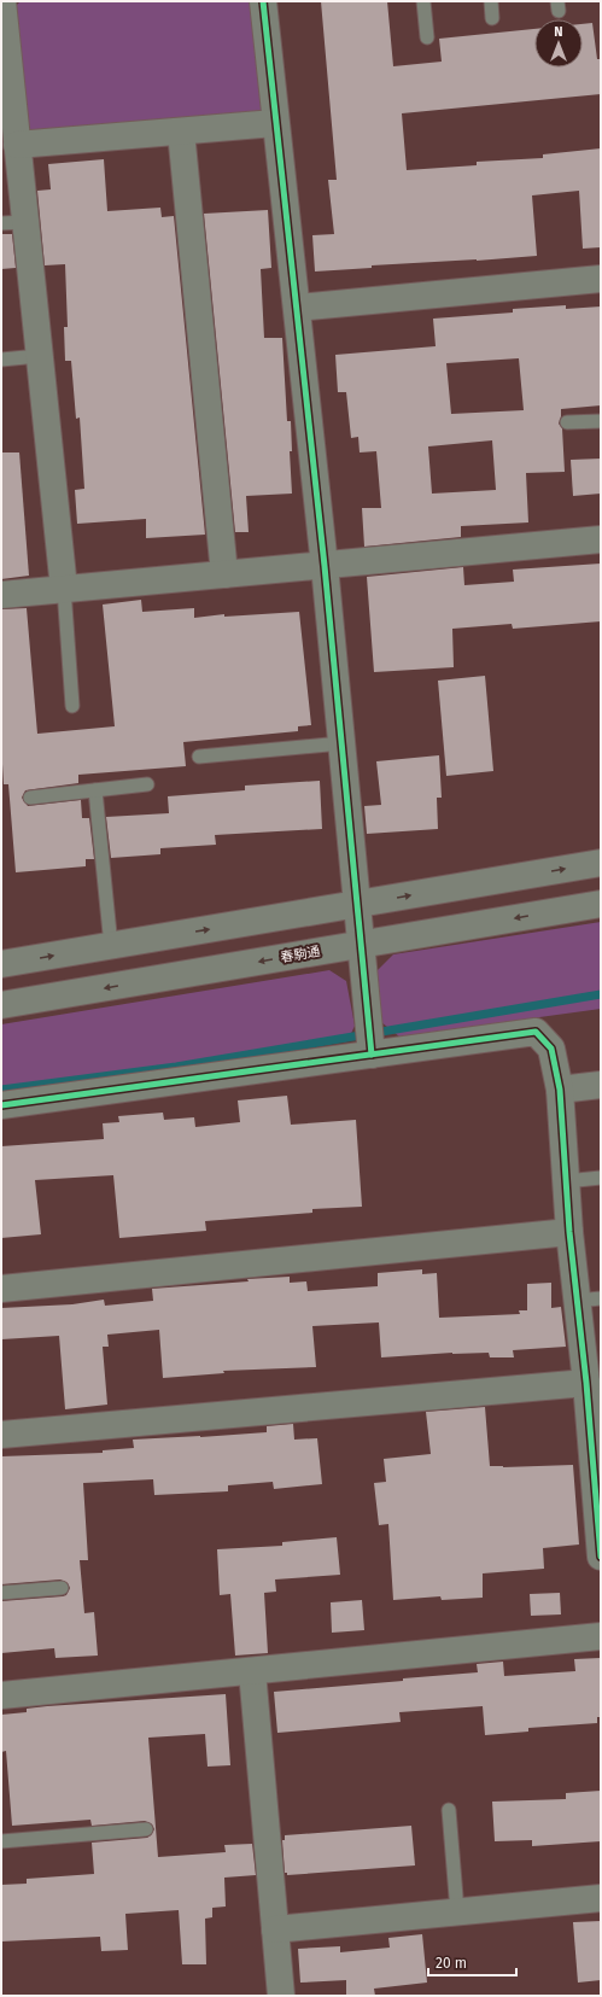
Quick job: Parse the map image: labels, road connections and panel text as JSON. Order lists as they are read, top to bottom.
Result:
{
  "streets": {
    "street": ["春駒通"]
  },
  "scale_bar": "20 m",
  "north": "top"
}
